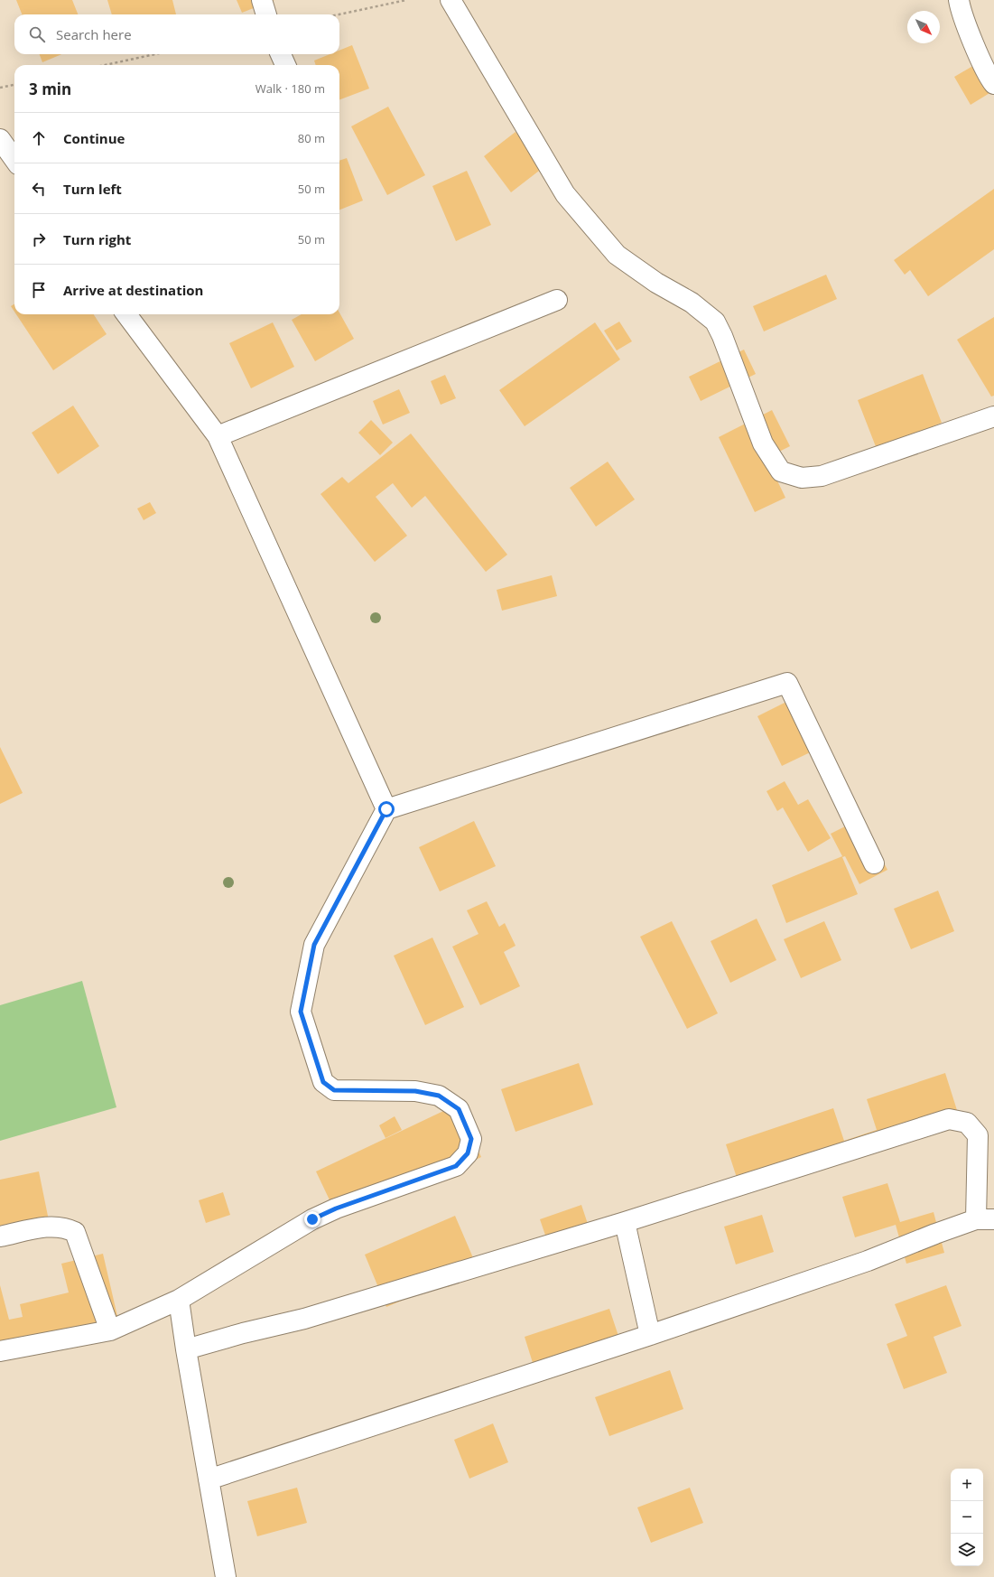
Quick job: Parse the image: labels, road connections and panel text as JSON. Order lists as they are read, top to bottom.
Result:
{
  "north": "bottom right",
  "page": {
    "search": "Search here",
    "heading": ["3 min", "Walk · 180 m"],
    "list": [
      ["Continue", "80 m"],
      ["Turn left", "50 m"],
      ["Turn right", "50 m"],
      "Arrive at destination"
    ],
    "map_buttons": ["+", "−"]
  }
}
